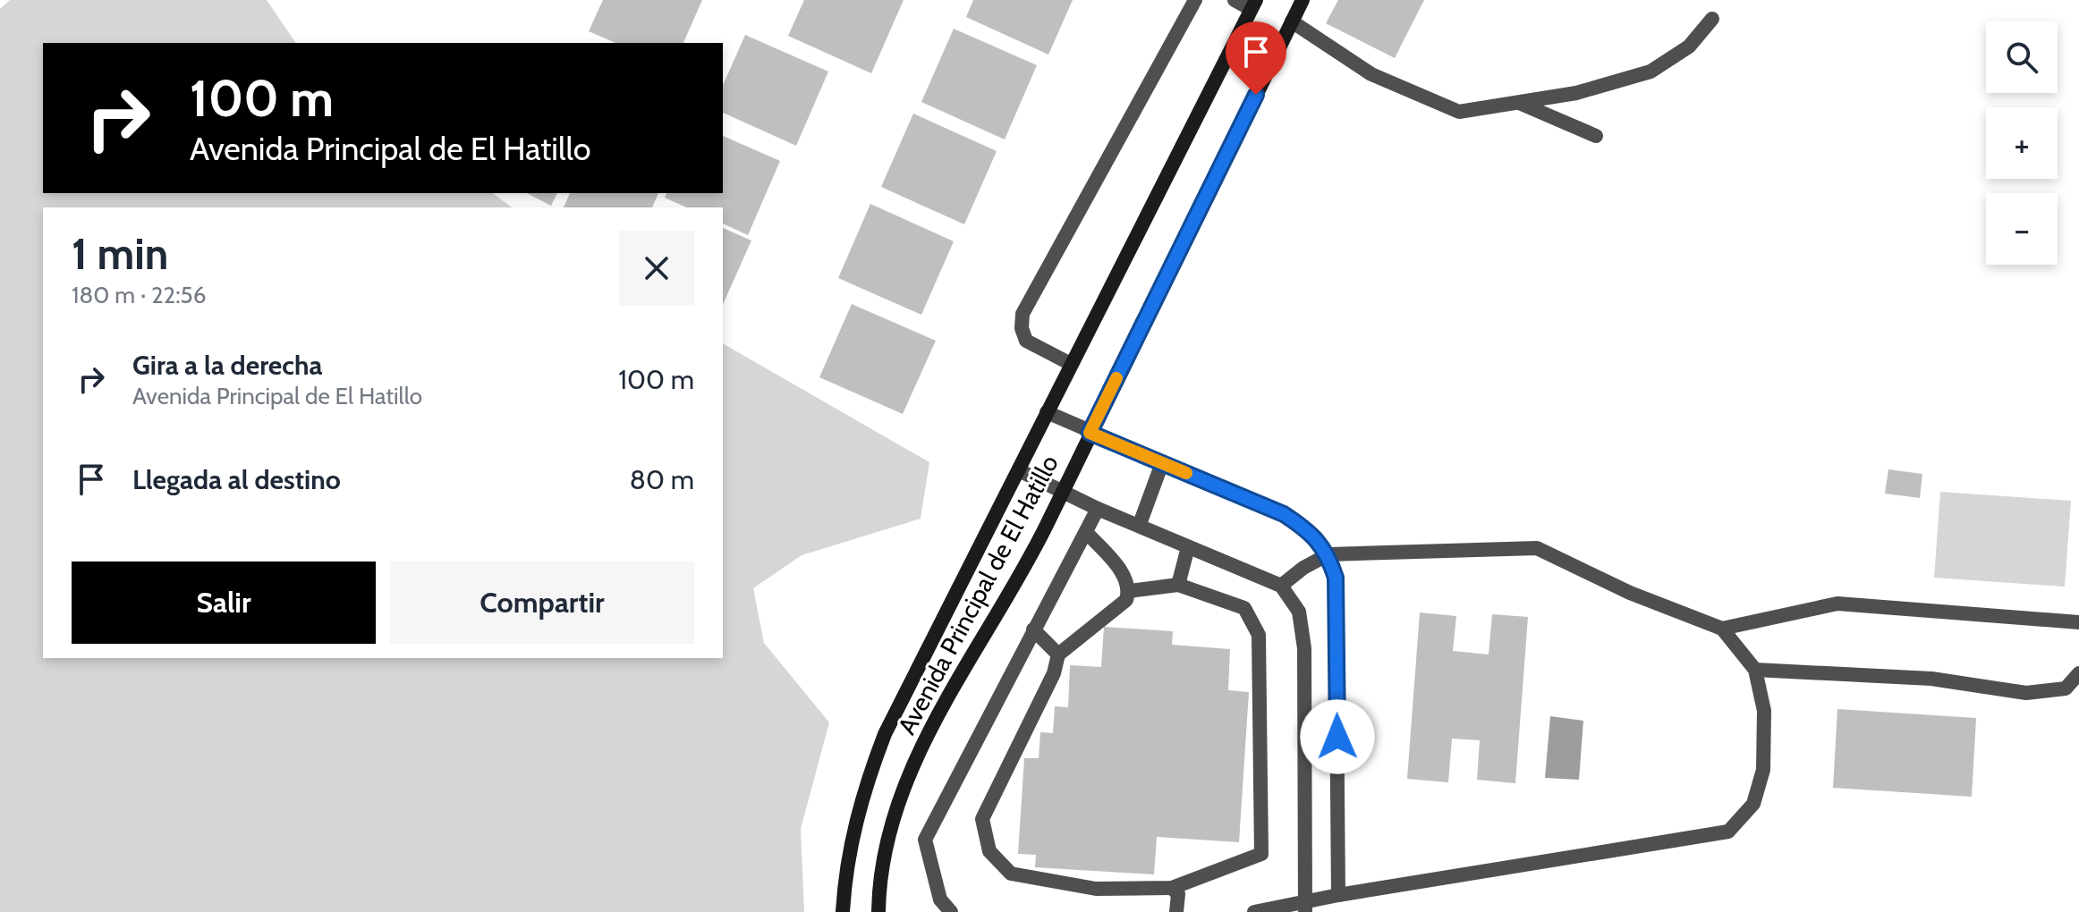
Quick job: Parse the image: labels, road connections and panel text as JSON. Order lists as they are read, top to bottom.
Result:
{
  "streets": {
    "main road": ["Avenida Principal de El Hatillo"]
  },
  "page": {
    "map_buttons": ["+", "−"],
    "turn": ["100 m", "Avenida Principal de El Hatillo"],
    "heading": ["1 min", "180 m · 22:56"],
    "list": [
      {
        "name": "Gira a la derecha",
        "note": "Avenida Principal de El Hatillo",
        "value": "100 m"
      },
      {
        "name": "Llegada al destino",
        "value": "80 m"
      }
    ],
    "buttons": ["Salir", "Compartir"]
  }
}
